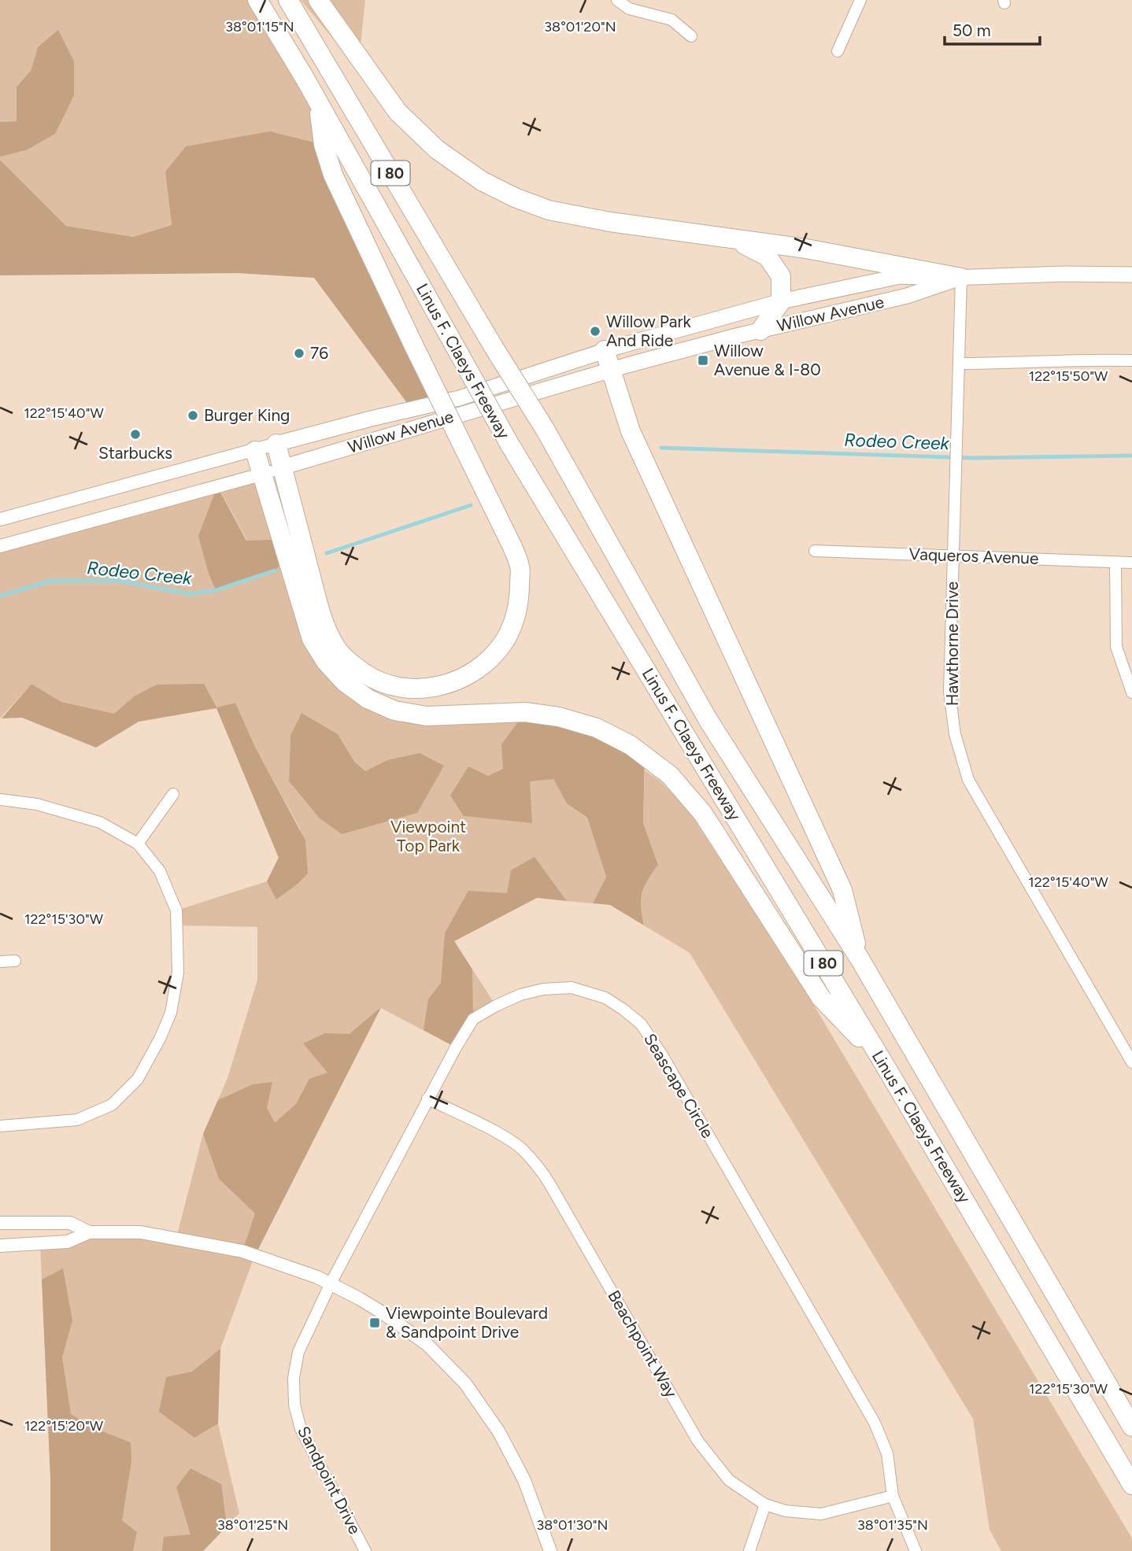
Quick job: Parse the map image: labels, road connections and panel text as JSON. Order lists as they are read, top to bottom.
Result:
{
  "streets": {
    "highway": ["I 80", "Linus F. Claeys Freeway"],
    "main road": ["Willow Avenue"],
    "street": [
      "Vaqueros Avenue",
      "Hawthorne Drive",
      "Seascape Circle",
      "Beachpoint Way",
      "Sandpoint Drive"
    ]
  },
  "crossings": [
    ["Willow Avenue", "Hawthorne Drive"],
    ["Vaqueros Avenue", "Hawthorne Drive"],
    ["Seascape Circle", "Beachpoint Way"],
    ["Seascape Circle", "Sandpoint Drive"]
  ],
  "water": ["Rodeo Creek"],
  "parks": ["Viewpoint Top Park"],
  "places": {
    "other": [
      "Willow Park And Ride",
      "76",
      "Burger King",
      "Starbucks"
    ],
    "transit": ["Willow Avenue & I-80", "Viewpointe Boulevard & Sandpoint Drive"]
  },
  "scale_bar": "50 m",
  "coordinates": [
    "38°01'15\"N",
    "38°01'20\"N",
    "122°15'50\"W",
    "122°15'40\"W",
    "122°15'30\"W",
    "122°15'20\"W",
    "38°01'25\"N",
    "38°01'30\"N",
    "38°01'35\"N"
  ]
}
